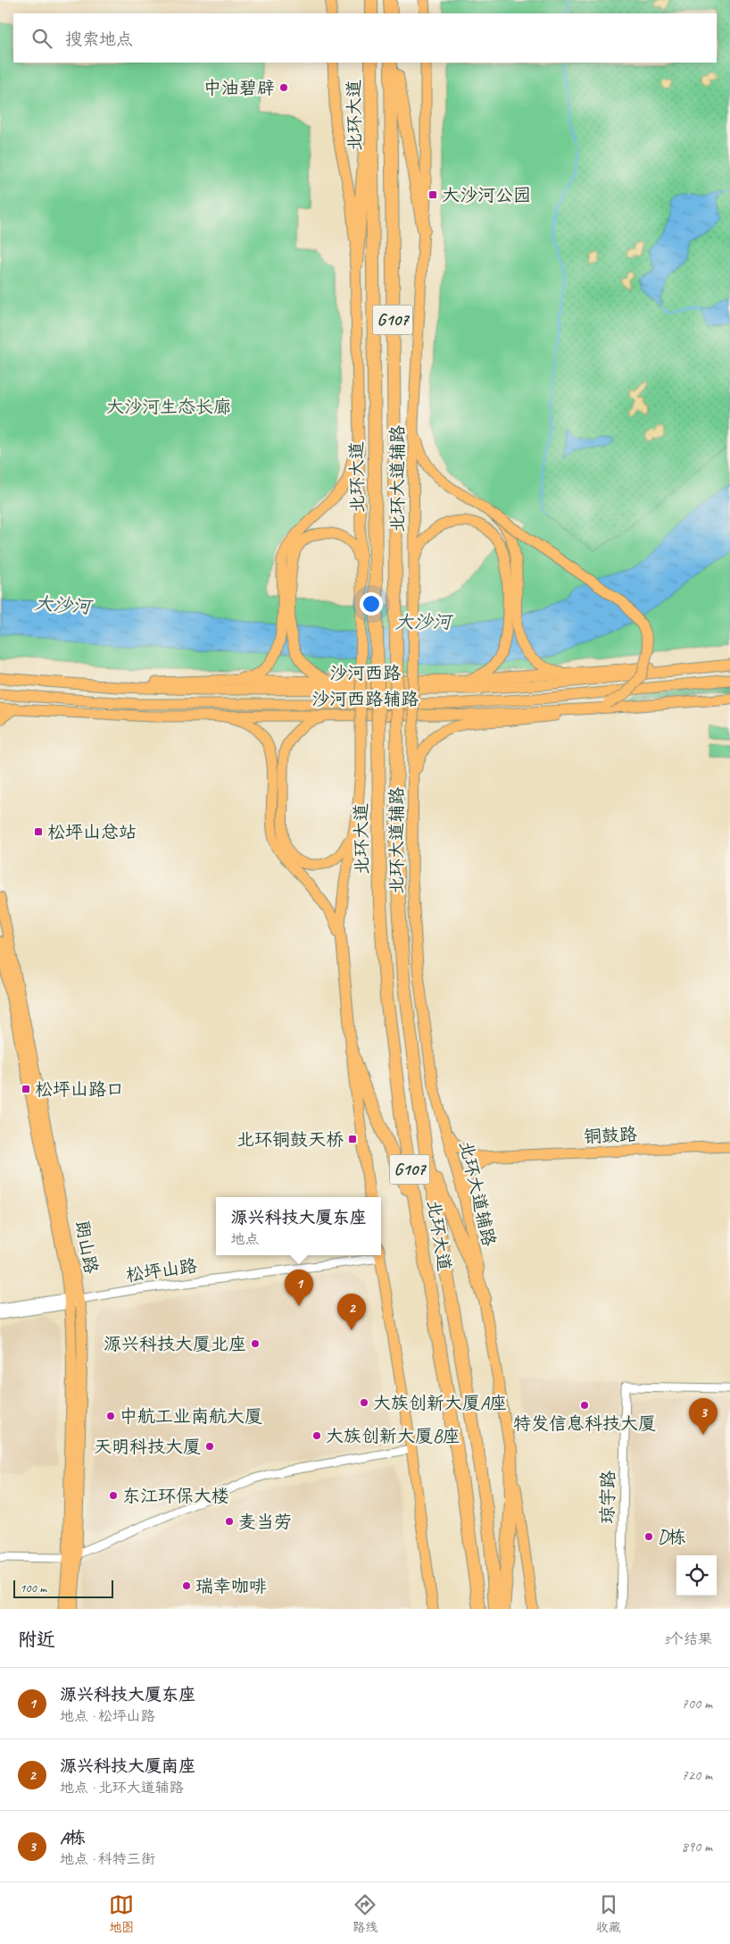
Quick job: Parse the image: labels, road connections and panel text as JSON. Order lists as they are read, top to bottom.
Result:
{
  "streets": {
    "highway": ["北环大道", "G107"],
    "main road": [
      "北环大道辅路",
      "沙河西路",
      "沙河西路辅路",
      "铜鼓路",
      "朗山路"
    ],
    "street": ["松坪山路", "琼宇路"]
  },
  "crossings": [
    ["北环大道辅路", "铜鼓路"],
    ["沙河西路", "沙河西路辅路"],
    ["朗山路", "松坪山路"]
  ],
  "water": ["大沙河"],
  "parks": ["大沙河生态长廊"],
  "places": {
    "other": [
      "中油碧辟",
      "源兴科技大厦北座",
      "大族创新大厦A座",
      "特发信息科技大厦",
      "中航工业南航大厦",
      "大族创新大厦B座",
      "天明科技大厦",
      "东江环保大楼",
      "麦当劳",
      "D栋",
      "瑞幸咖啡"
    ],
    "transit": [
      "大沙河公园",
      "松坪山总站",
      "松坪山路口",
      "北环铜鼓天桥"
    ]
  },
  "scale_bar": "100 m",
  "page": {
    "search": "搜索地点",
    "popup": ["源兴科技大厦东座", "地点"],
    "pins": ["1", "2", "3"],
    "scale": "100 m",
    "heading": ["附近", "3个结果"],
    "list": [
      {
        "mark": "1",
        "name": "源兴科技大厦东座",
        "note": "地点 · 松坪山路",
        "value": "700 m"
      },
      {
        "mark": "2",
        "name": "源兴科技大厦南座",
        "note": "地点 · 北环大道辅路",
        "value": "720 m"
      },
      {
        "mark": "3",
        "name": "A栋",
        "note": "地点 · 科特三街",
        "value": "890 m"
      }
    ],
    "nav": ["地图", "路线", "收藏"]
  }
}
